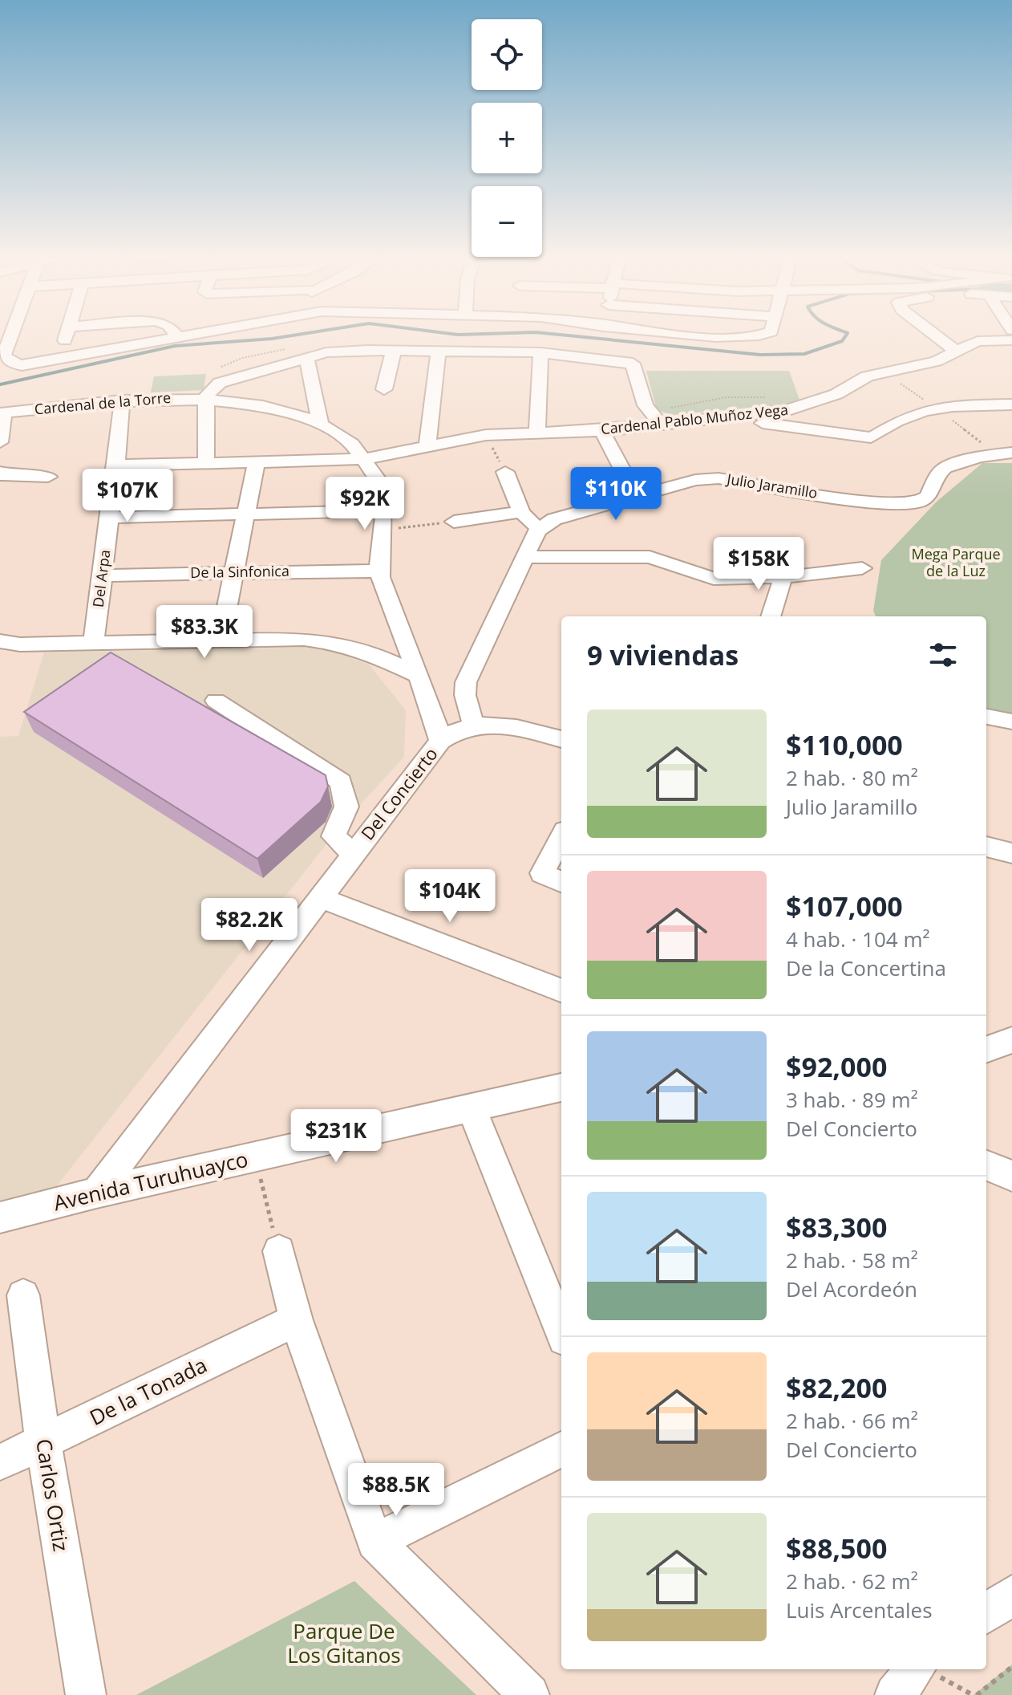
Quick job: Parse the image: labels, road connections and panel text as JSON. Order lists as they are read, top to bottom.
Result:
{
  "streets": {
    "street": [
      "Cardenal de la Torre",
      "Cardenal Pablo Muñoz Vega",
      "Julio Jaramillo",
      "De la Sinfonica",
      "Del Arpa",
      "Del Concierto",
      "Avenida Turuhuayco",
      "De la Tonada",
      "Carlos Ortiz"
    ]
  },
  "crossings": [
    ["Cardenal de la Torre", "Del Arpa"],
    ["Cardenal de la Torre", "Del Concierto"],
    ["Cardenal Pablo Muñoz Vega", "Del Arpa"],
    ["Cardenal Pablo Muñoz Vega", "Del Concierto"],
    ["De la Sinfonica", "Del Arpa"],
    ["De la Sinfonica", "Del Concierto"],
    ["Del Concierto", "Avenida Turuhuayco"],
    ["De la Tonada", "Carlos Ortiz"]
  ],
  "parks": ["Mega Parque de la Luz", "Parque De Los Gitanos"],
  "page": {
    "map_buttons": ["+", "−"],
    "price": [
      "$110K",
      "$107K",
      "$92K",
      "$158K",
      "$83.3K",
      "$104K",
      "$82.2K",
      "$231K",
      "$88.5K"
    ],
    "heading": "9 viviendas",
    "list": [
      {
        "name": "$110,000",
        "note": "2 hab. · 80 m² · Julio Jaramillo"
      },
      {
        "name": "$107,000",
        "note": "4 hab. · 104 m² · De la Concertina"
      },
      {
        "name": "$92,000",
        "note": "3 hab. · 89 m² · Del Concierto"
      },
      {
        "name": "$83,300",
        "note": "2 hab. · 58 m² · Del Acordeón"
      },
      {
        "name": "$82,200",
        "note": "2 hab. · 66 m² · Del Concierto"
      },
      {
        "name": "$88,500",
        "note": "2 hab. · 62 m² · Luis Arcentales"
      }
    ]
  }
}
